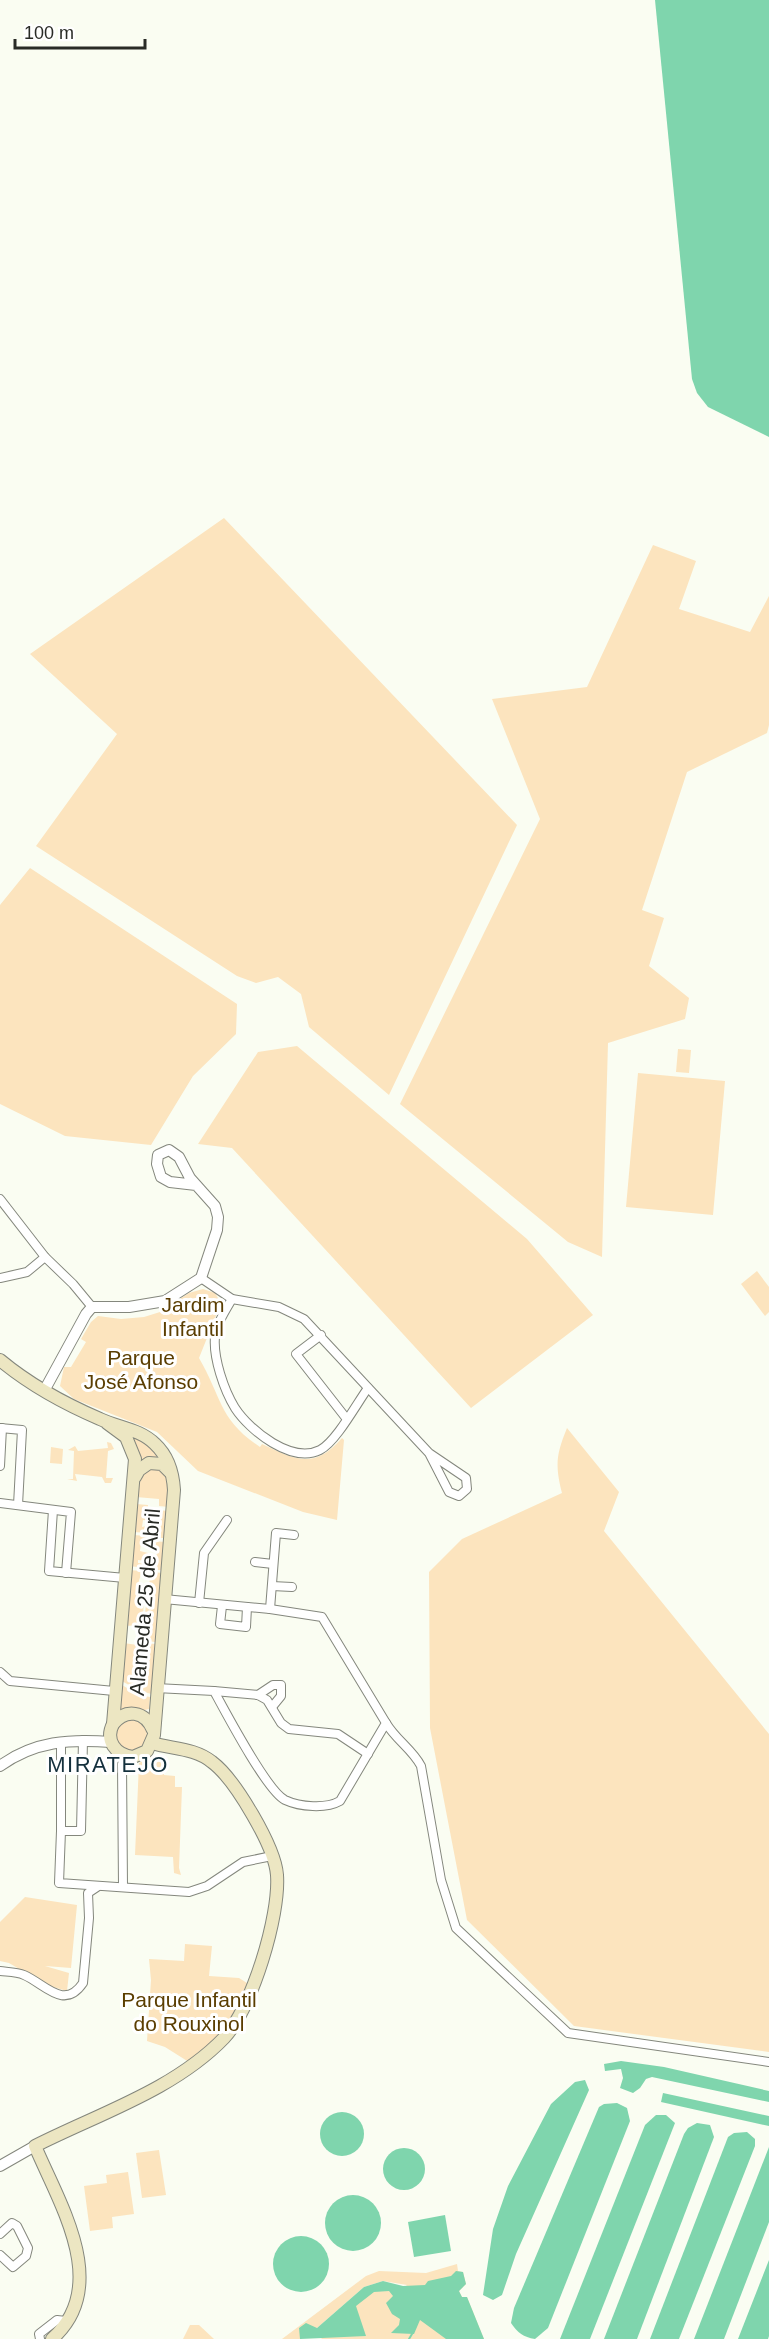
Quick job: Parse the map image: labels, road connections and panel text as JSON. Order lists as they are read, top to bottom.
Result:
{
  "streets": {
    "main road": ["Alameda 25 de Abril"]
  },
  "districts": ["MIRATEJO"],
  "parks": ["Jardim Infantil", "Parque José Afonso", "Parque Infantil do Rouxinol"],
  "scale_bar": "100 m"
}
